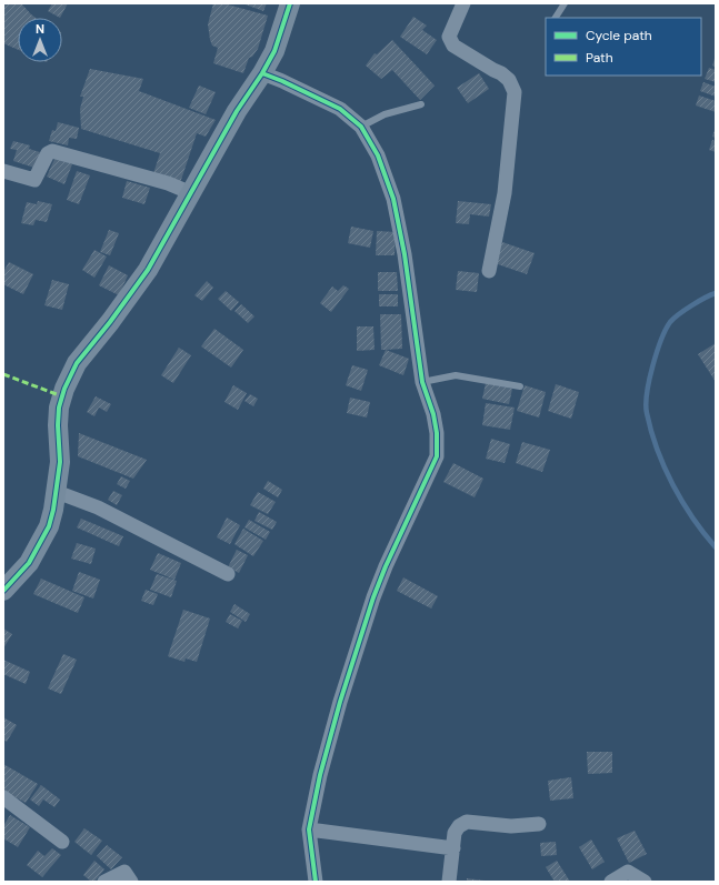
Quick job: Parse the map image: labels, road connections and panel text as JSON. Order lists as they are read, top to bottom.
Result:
{
  "legend": ["Cycle path", "Path"],
  "north": "top"
}
